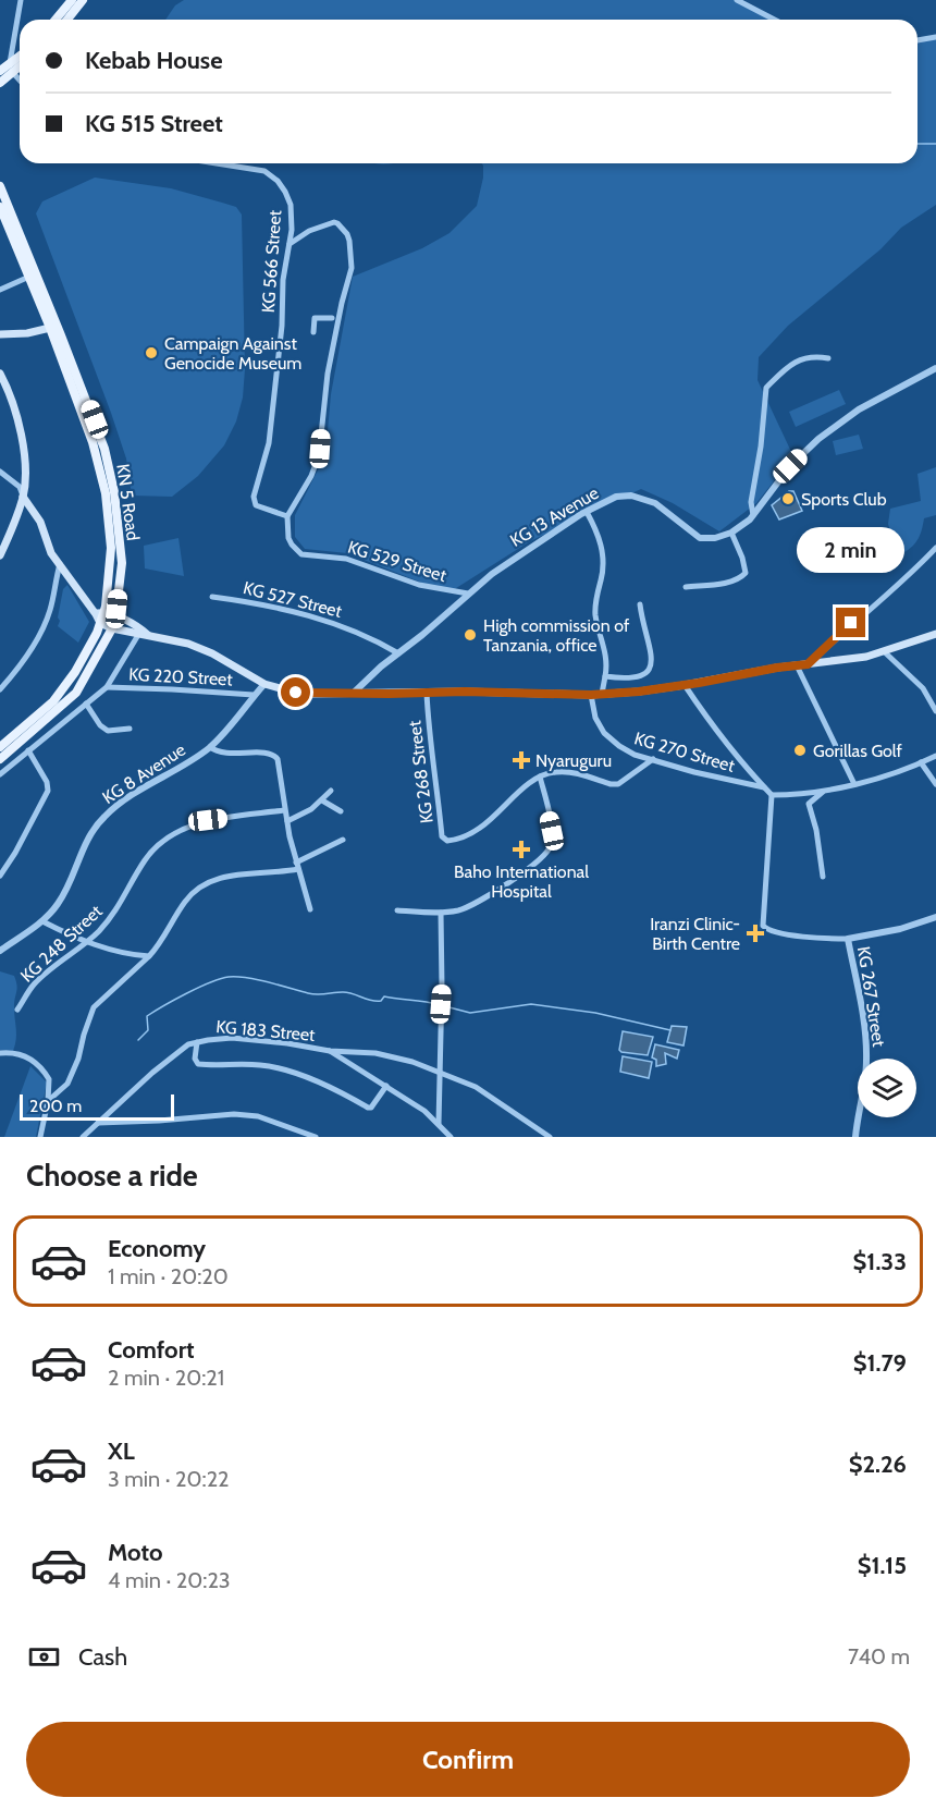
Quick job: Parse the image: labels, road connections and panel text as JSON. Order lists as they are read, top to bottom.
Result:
{
  "streets": {
    "main road": ["KN 5 Road"],
    "street": [
      "KG 566 Street",
      "KG 13 Avenue",
      "KG 529 Street",
      "KG 527 Street",
      "KG 220 Street",
      "KG 270 Street",
      "KG 268 Street",
      "KG 8 Avenue",
      "KG 248 Street",
      "KG 267 Street",
      "KG 183 Street"
    ]
  },
  "crossings": [
    ["KG 566 Street", "KG 529 Street"],
    ["KG 13 Avenue", "KG 529 Street"],
    ["KG 13 Avenue", "KG 527 Street"],
    ["KG 220 Street", "KG 8 Avenue"]
  ],
  "places": {
    "other": [
      "Campaign Against Genocide Museum",
      "Sports Club",
      "High commission of Tanzania, office",
      "Gorillas Golf"
    ],
    "health": ["Nyaruguru", "Baho International Hospital", "Iranzi Clinic- Birth Centre"]
  },
  "scale_bar": "200 m",
  "page": {
    "banner": ["Kebab House", "KG 515 Street"],
    "bubble": "2 min",
    "scale": "200 m",
    "heading": "Choose a ride",
    "list": [
      {
        "name": "Economy",
        "note": "1 min · 20:20",
        "value": "$1.33"
      },
      {
        "name": "Comfort",
        "note": "2 min · 20:21",
        "value": "$1.79"
      },
      {
        "name": "XL",
        "note": "3 min · 20:22",
        "value": "$2.26"
      },
      {
        "name": "Moto",
        "note": "4 min · 20:23",
        "value": "$1.15"
      }
    ],
    "pay": ["Cash", "740 m"],
    "buttons": "Confirm"
  }
}
